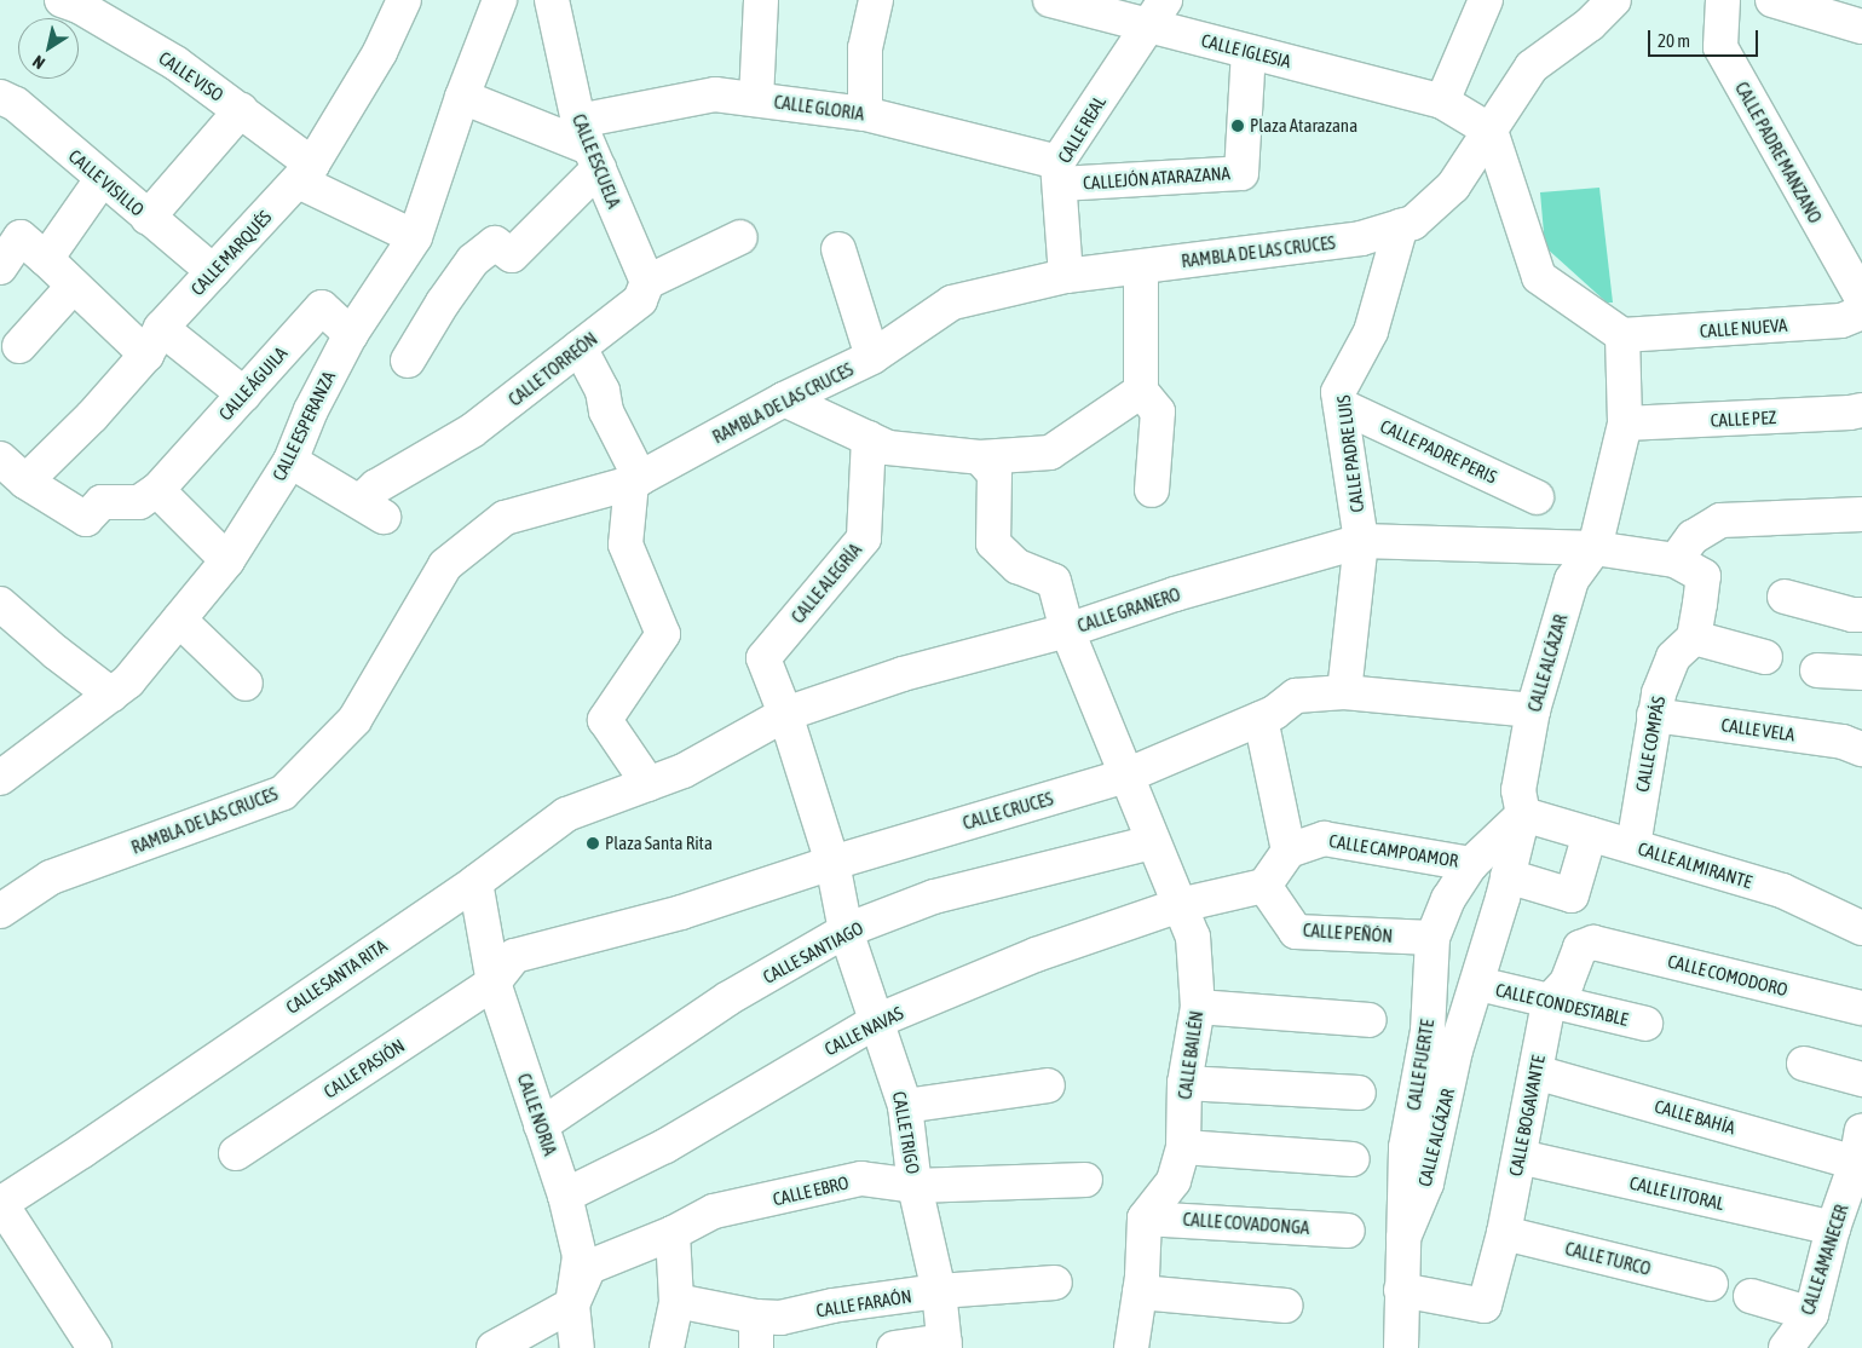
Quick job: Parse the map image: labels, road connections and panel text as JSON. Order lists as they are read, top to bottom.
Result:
{
  "streets": {
    "street": [
      "CALLE IGLESIA",
      "CALLE VISO",
      "CALLE GLORIA",
      "CALLE REAL",
      "CALLE PADRE MANZANO",
      "CALLE ESCUELA",
      "CALLEJÓN ATARAZANA",
      "CALLE VISILLO",
      "RAMBLA DE LAS CRUCES",
      "CALLE MARQUÉS",
      "CALLE NUEVA",
      "CALLE TORREÓN",
      "CALLE ÁGUILA",
      "CALLE PEZ",
      "CALLE ESPERANZA",
      "CALLE PADRE PERIS",
      "CALLE PADRE LUIS",
      "CALLE ALEGRÍA",
      "CALLE GRANERO",
      "CALLE ALCÁZAR",
      "CALLE VELA",
      "CALLE COMPÁS",
      "CALLE CRUCES",
      "CALLE CAMPOAMOR",
      "CALLE ALMIRANTE",
      "CALLE PEÑÓN",
      "CALLE SANTIAGO",
      "CALLE COMODORO",
      "CALLE SANTA RITA",
      "CALLE CONDESTABLE",
      "CALLE NAVAS",
      "CALLE BAILÉN",
      "CALLE FUERTE",
      "CALLE PASIÓN",
      "CALLE NORIA",
      "CALLE BOGAVANTE",
      "CALLE BAHÍA",
      "CALLE TRIGO",
      "CALLE EBRO",
      "CALLE LITORAL",
      "CALLE COVADONGA",
      "CALLE TURCO",
      "CALLE AMANECER",
      "CALLE FARAÓN"
    ]
  },
  "crossings": [
    ["CALLE IGLESIA", "CALLE REAL"],
    ["CALLE IGLESIA", "CALLEJÓN ATARAZANA"],
    ["CALLE IGLESIA", "RAMBLA DE LAS CRUCES"],
    ["CALLE VISO", "CALLE MARQUÉS"],
    ["CALLE VISO", "CALLE ESPERANZA"],
    ["CALLE GLORIA", "CALLE REAL"],
    ["CALLE GLORIA", "CALLE ESCUELA"],
    ["CALLE GLORIA", "CALLEJÓN ATARAZANA"],
    ["CALLE REAL", "CALLEJÓN ATARAZANA"],
    ["CALLE REAL", "RAMBLA DE LAS CRUCES"],
    ["CALLE ESCUELA", "CALLE TORREÓN"],
    ["CALLE VISILLO", "CALLE MARQUÉS"],
    ["RAMBLA DE LAS CRUCES", "CALLE PADRE LUIS"],
    ["CALLE NUEVA", "CALLE ALCÁZAR"],
    ["CALLE TORREÓN", "CALLE ESPERANZA"],
    ["CALLE ÁGUILA", "CALLE ESPERANZA"],
    ["CALLE PEZ", "CALLE ALCÁZAR"],
    ["CALLE PADRE PERIS", "CALLE PADRE LUIS"],
    ["CALLE PADRE LUIS", "CALLE GRANERO"],
    ["CALLE PADRE LUIS", "CALLE CRUCES"],
    ["CALLE ALEGRÍA", "CALLE GRANERO"],
    ["CALLE ALEGRÍA", "CALLE TRIGO"],
    ["CALLE GRANERO", "CALLE ALCÁZAR"],
    ["CALLE GRANERO", "CALLE SANTA RITA"],
    ["CALLE GRANERO", "CALLE BAILÉN"],
    ["CALLE GRANERO", "CALLE TRIGO"],
    ["CALLE ALCÁZAR", "CALLE CRUCES"],
    ["CALLE ALCÁZAR", "CALLE ALMIRANTE"],
    ["CALLE ALCÁZAR", "CALLE CONDESTABLE"],
    ["CALLE ALCÁZAR", "CALLE FUERTE"],
    ["CALLE VELA", "CALLE COMPÁS"],
    ["CALLE COMPÁS", "CALLE ALMIRANTE"],
    ["CALLE CRUCES", "CALLE BAILÉN"],
    ["CALLE CRUCES", "CALLE PASIÓN"],
    ["CALLE CRUCES", "CALLE NORIA"],
    ["CALLE CRUCES", "CALLE TRIGO"],
    ["CALLE CAMPOAMOR", "CALLE FUERTE"],
    ["CALLE ALMIRANTE", "CALLE FUERTE"],
    ["CALLE PEÑÓN", "CALLE FUERTE"],
    ["CALLE SANTIAGO", "CALLE BAILÉN"],
    ["CALLE SANTIAGO", "CALLE NORIA"],
    ["CALLE SANTIAGO", "CALLE TRIGO"],
    ["CALLE COMODORO", "CALLE BOGAVANTE"],
    ["CALLE SANTA RITA", "CALLE NORIA"],
    ["CALLE CONDESTABLE", "CALLE BOGAVANTE"],
    ["CALLE NAVAS", "CALLE BAILÉN"],
    ["CALLE NAVAS", "CALLE NORIA"],
    ["CALLE NAVAS", "CALLE TRIGO"],
    ["CALLE BAILÉN", "CALLE COVADONGA"],
    ["CALLE FUERTE", "CALLE BOGAVANTE"],
    ["CALLE PASIÓN", "CALLE NORIA"],
    ["CALLE NORIA", "CALLE EBRO"],
    ["CALLE BOGAVANTE", "CALLE BAHÍA"],
    ["CALLE BOGAVANTE", "CALLE LITORAL"],
    ["CALLE BOGAVANTE", "CALLE TURCO"],
    ["CALLE BAHÍA", "CALLE AMANECER"],
    ["CALLE TRIGO", "CALLE EBRO"],
    ["CALLE TRIGO", "CALLE FARAÓN"],
    ["CALLE LITORAL", "CALLE AMANECER"]
  ],
  "places": ["Plaza Atarazana", "Plaza Santa Rita"],
  "scale_bar": "20 m",
  "north": "bottom left"
}
